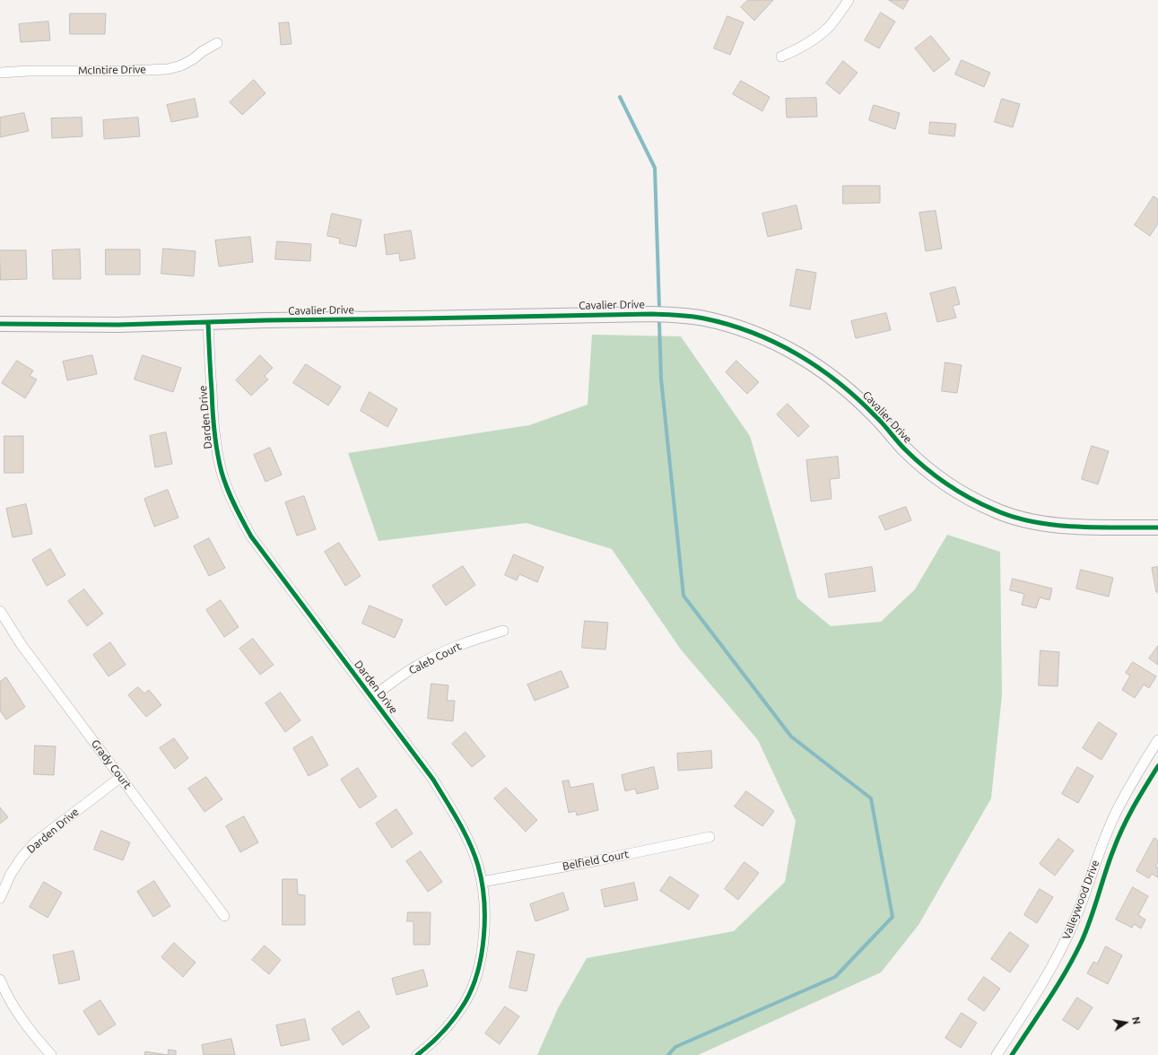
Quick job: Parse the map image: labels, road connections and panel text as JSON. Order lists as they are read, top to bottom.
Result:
{
  "streets": {
    "street": [
      "McIntire Drive",
      "Cavalier Drive",
      "Darden Drive",
      "Caleb Court",
      "Grady Court",
      "Belfield Court",
      "Valleywood Drive"
    ]
  },
  "crossings": [
    ["Cavalier Drive", "Darden Drive"],
    ["Darden Drive", "Caleb Court"],
    ["Darden Drive", "Grady Court"],
    ["Darden Drive", "Belfield Court"]
  ],
  "north": "right"
}
